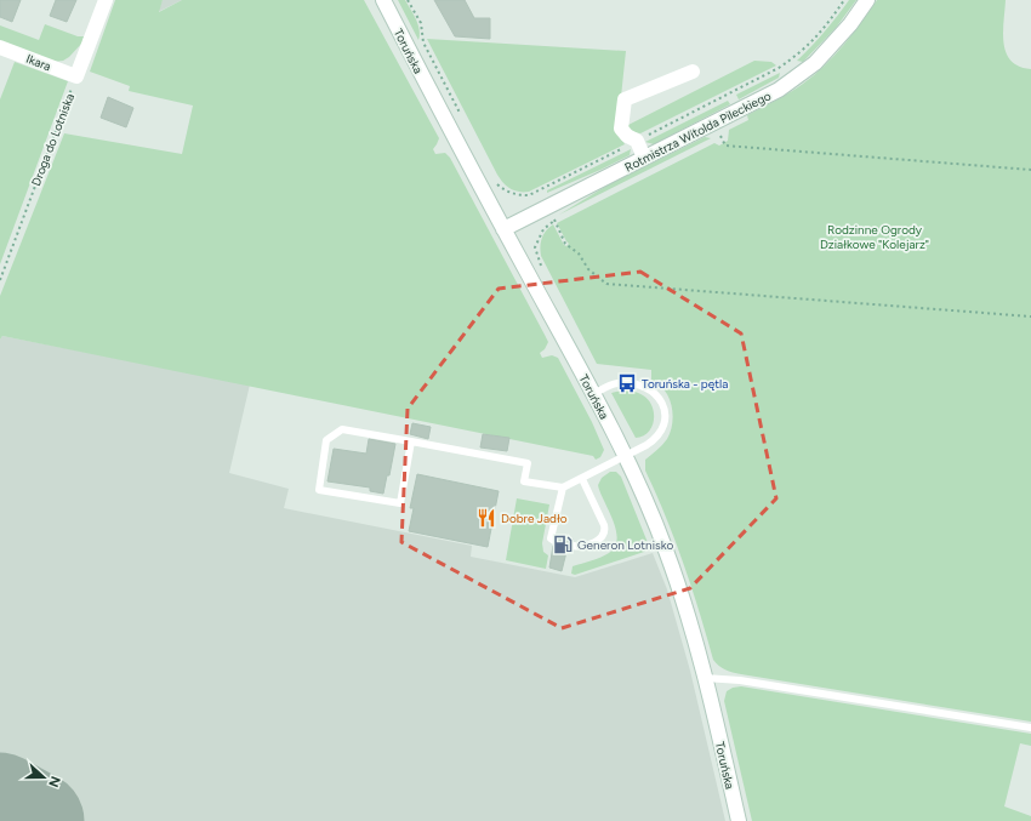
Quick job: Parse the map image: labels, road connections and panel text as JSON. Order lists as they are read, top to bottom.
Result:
{
  "streets": {
    "main road": ["Toruńska", "Ikara", "Rotmistrza Witolda Pileckiego"],
    "path": ["Droga do Lotniska"]
  },
  "crossings": [
    ["Toruńska", "Rotmistrza Witolda Pileckiego"],
    ["Ikara", "Droga do Lotniska"]
  ],
  "parks": ["Rodzinne Ogrody Działkowe \"Kolejarz\""],
  "places": {
    "bus stop": ["Toruńska - pętla"],
    "restaurant": ["Dobre Jadło"],
    "fuel station": ["Generon Lotnisko"]
  },
  "north": "right"
}
